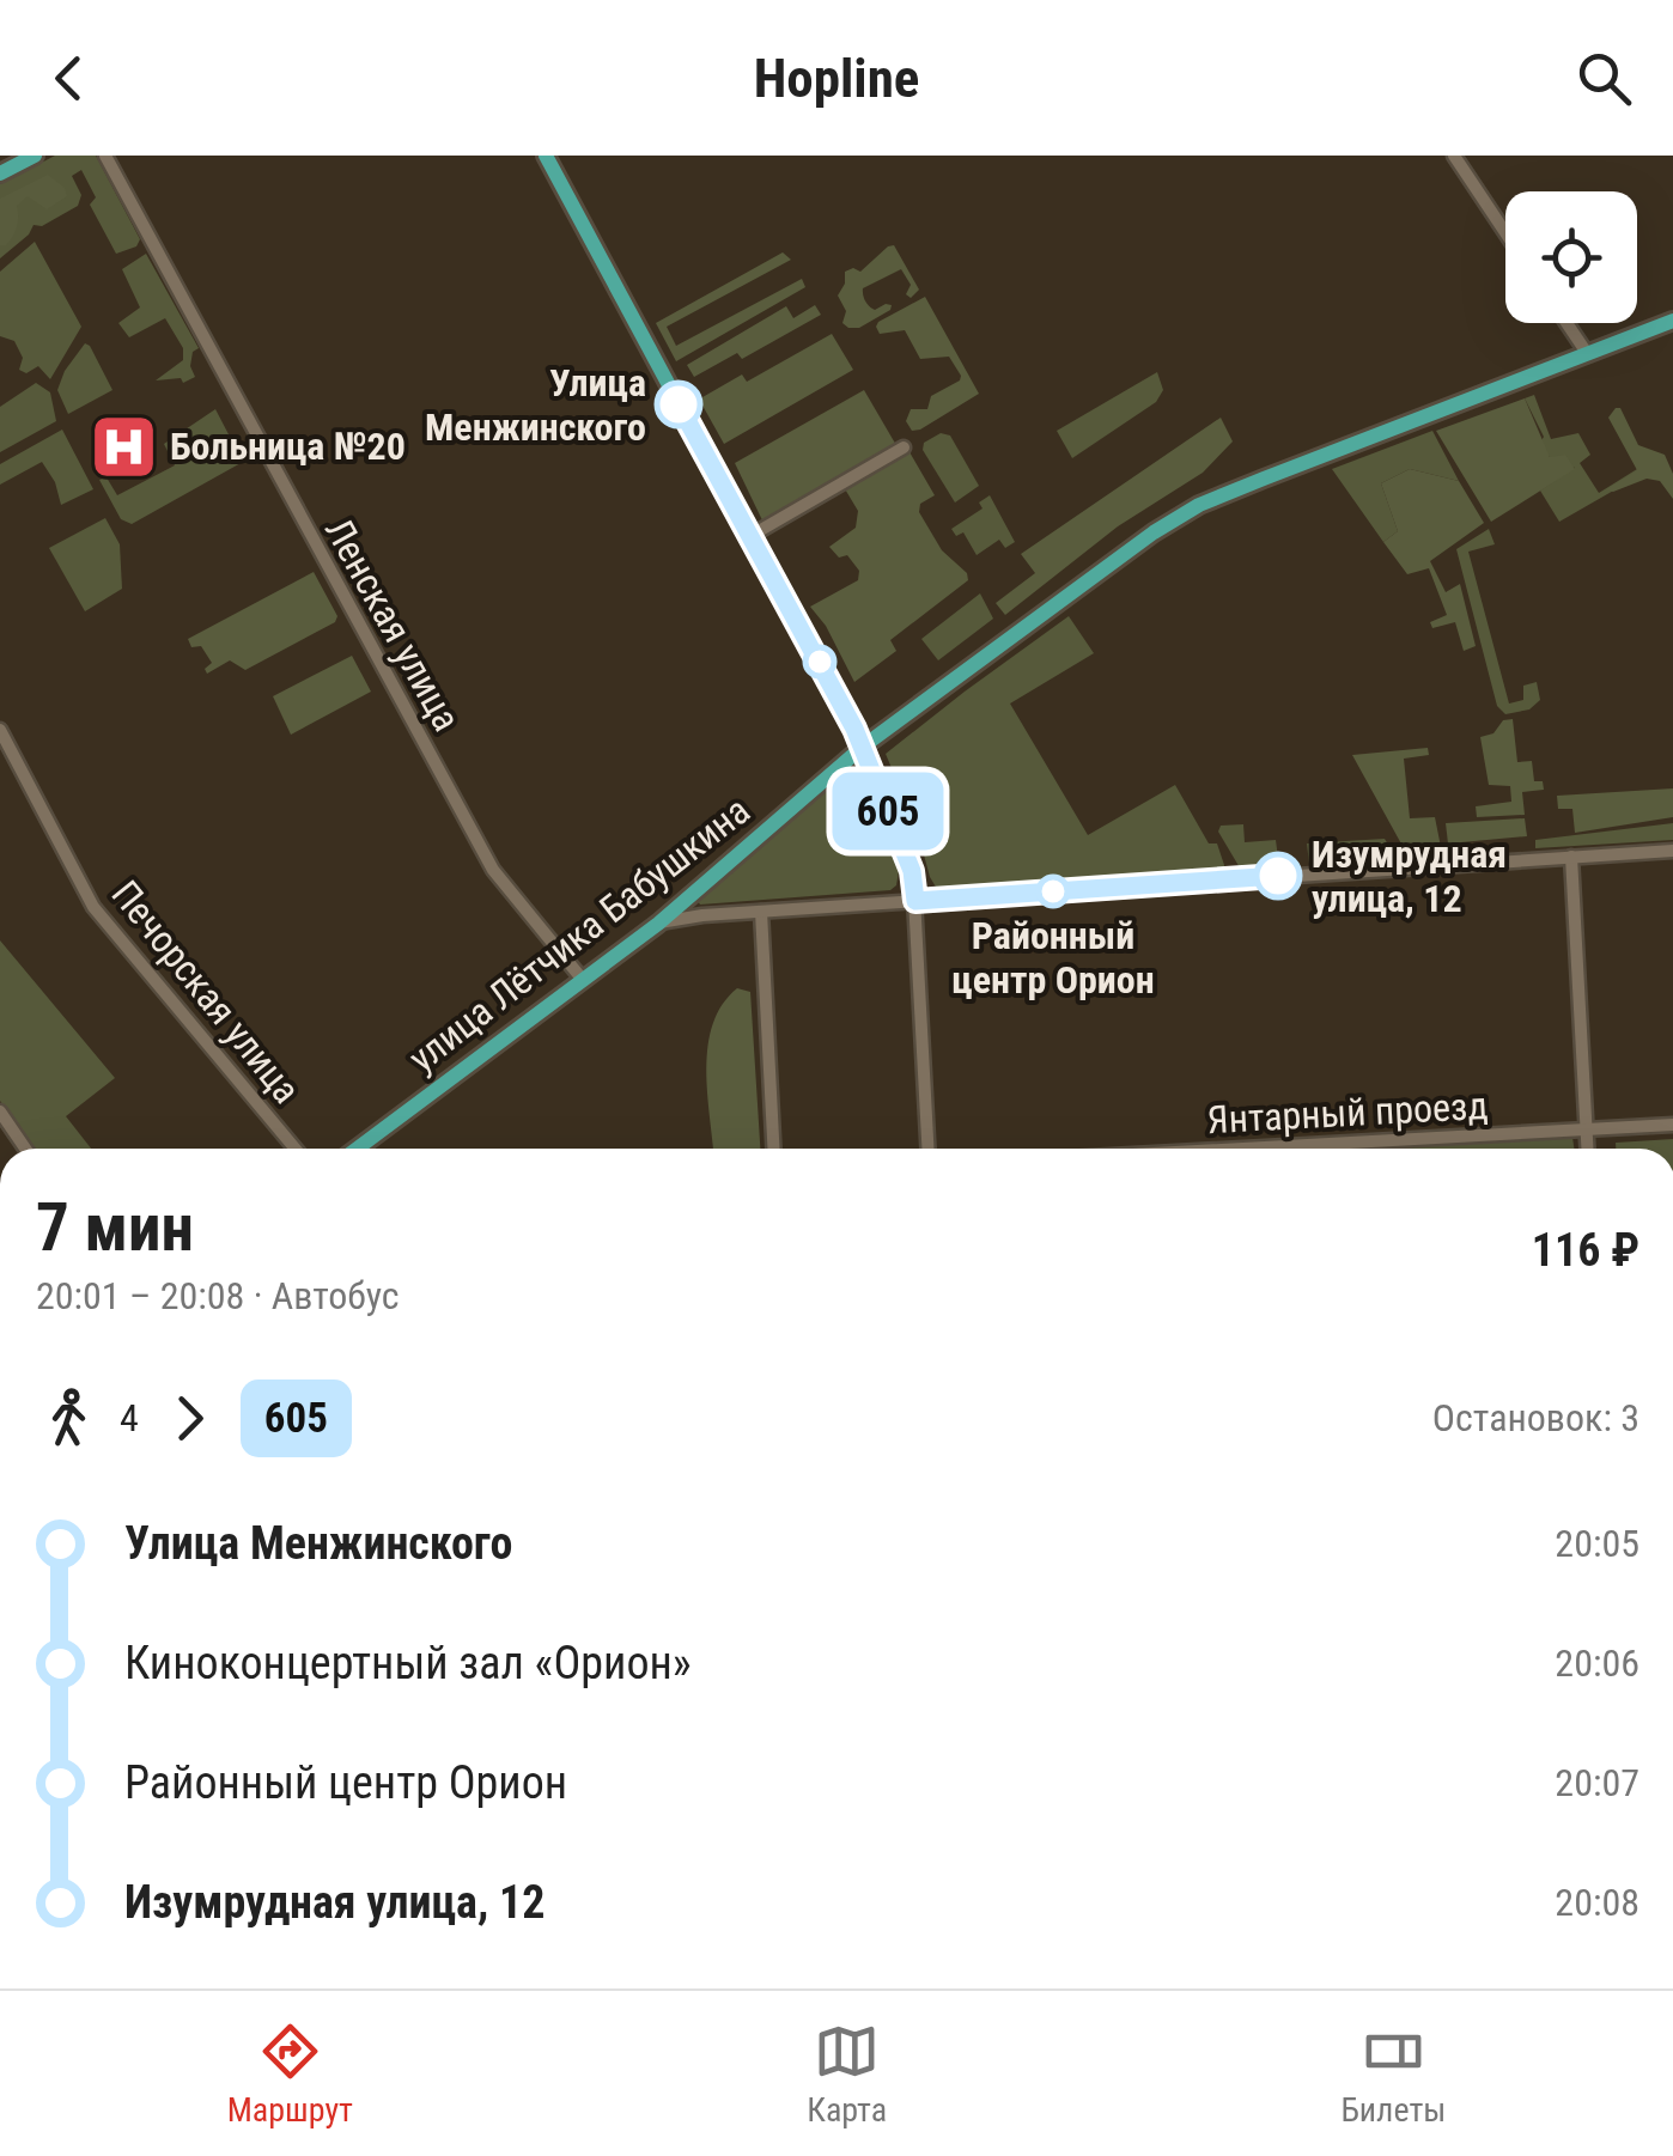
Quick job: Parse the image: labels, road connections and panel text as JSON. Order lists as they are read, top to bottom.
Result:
{
  "streets": {
    "main road": ["улица Лётчика Бабушкина"],
    "street": ["Ленская улица", "Печорская улица", "Янтарный проезд"]
  },
  "crossings": [
    ["Ленская улица", "улица Лётчика Бабушкина"]
  ],
  "places": {
    "other": ["Улица Менжинского", "Изумрудная улица, 12", "Районный центр Орион"],
    "hospital": ["Больница №20"]
  },
  "lines": ["bus line 605"],
  "page": {
    "header": "Hopline",
    "on_map": "605",
    "heading": ["7 мин", "20:01 – 20:08 · Автобус", "116 ₽"],
    "legs": ["4", "605", "Остановок: 3"],
    "list": [
      {
        "name": "Улица Менжинского",
        "value": "20:05"
      },
      {
        "name": "Киноконцертный зал «Орион»",
        "value": "20:06"
      },
      {
        "name": "Районный центр Орион",
        "value": "20:07"
      },
      {
        "name": "Изумрудная улица, 12",
        "value": "20:08"
      }
    ],
    "tabs": ["Маршрут", "Карта", "Билеты"]
  }
}
